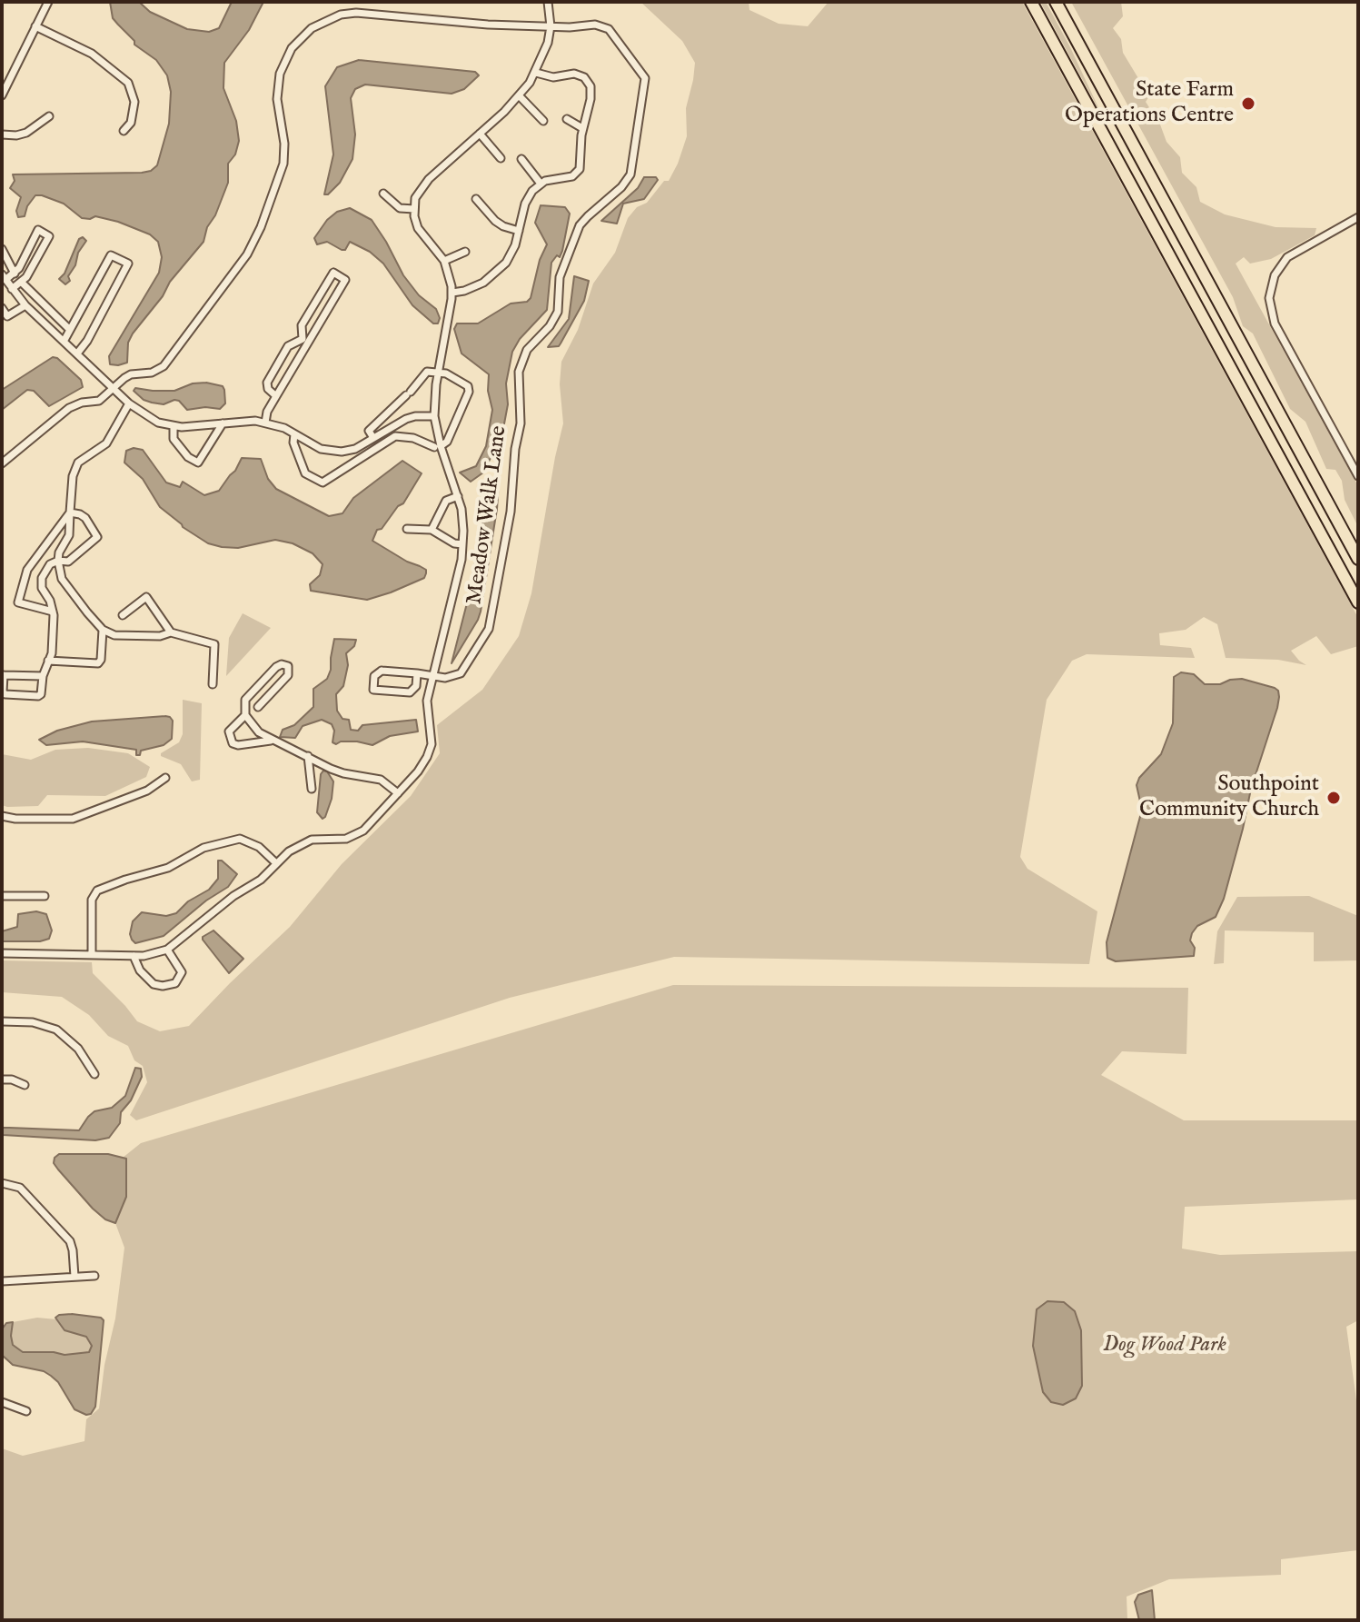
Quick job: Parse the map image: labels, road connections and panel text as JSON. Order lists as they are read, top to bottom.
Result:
{
  "streets": {
    "street": ["Meadow Walk Lane"]
  },
  "parks": ["Dog Wood Park"],
  "places": ["State Farm Operations Centre", "Southpoint Community Church"]
}
